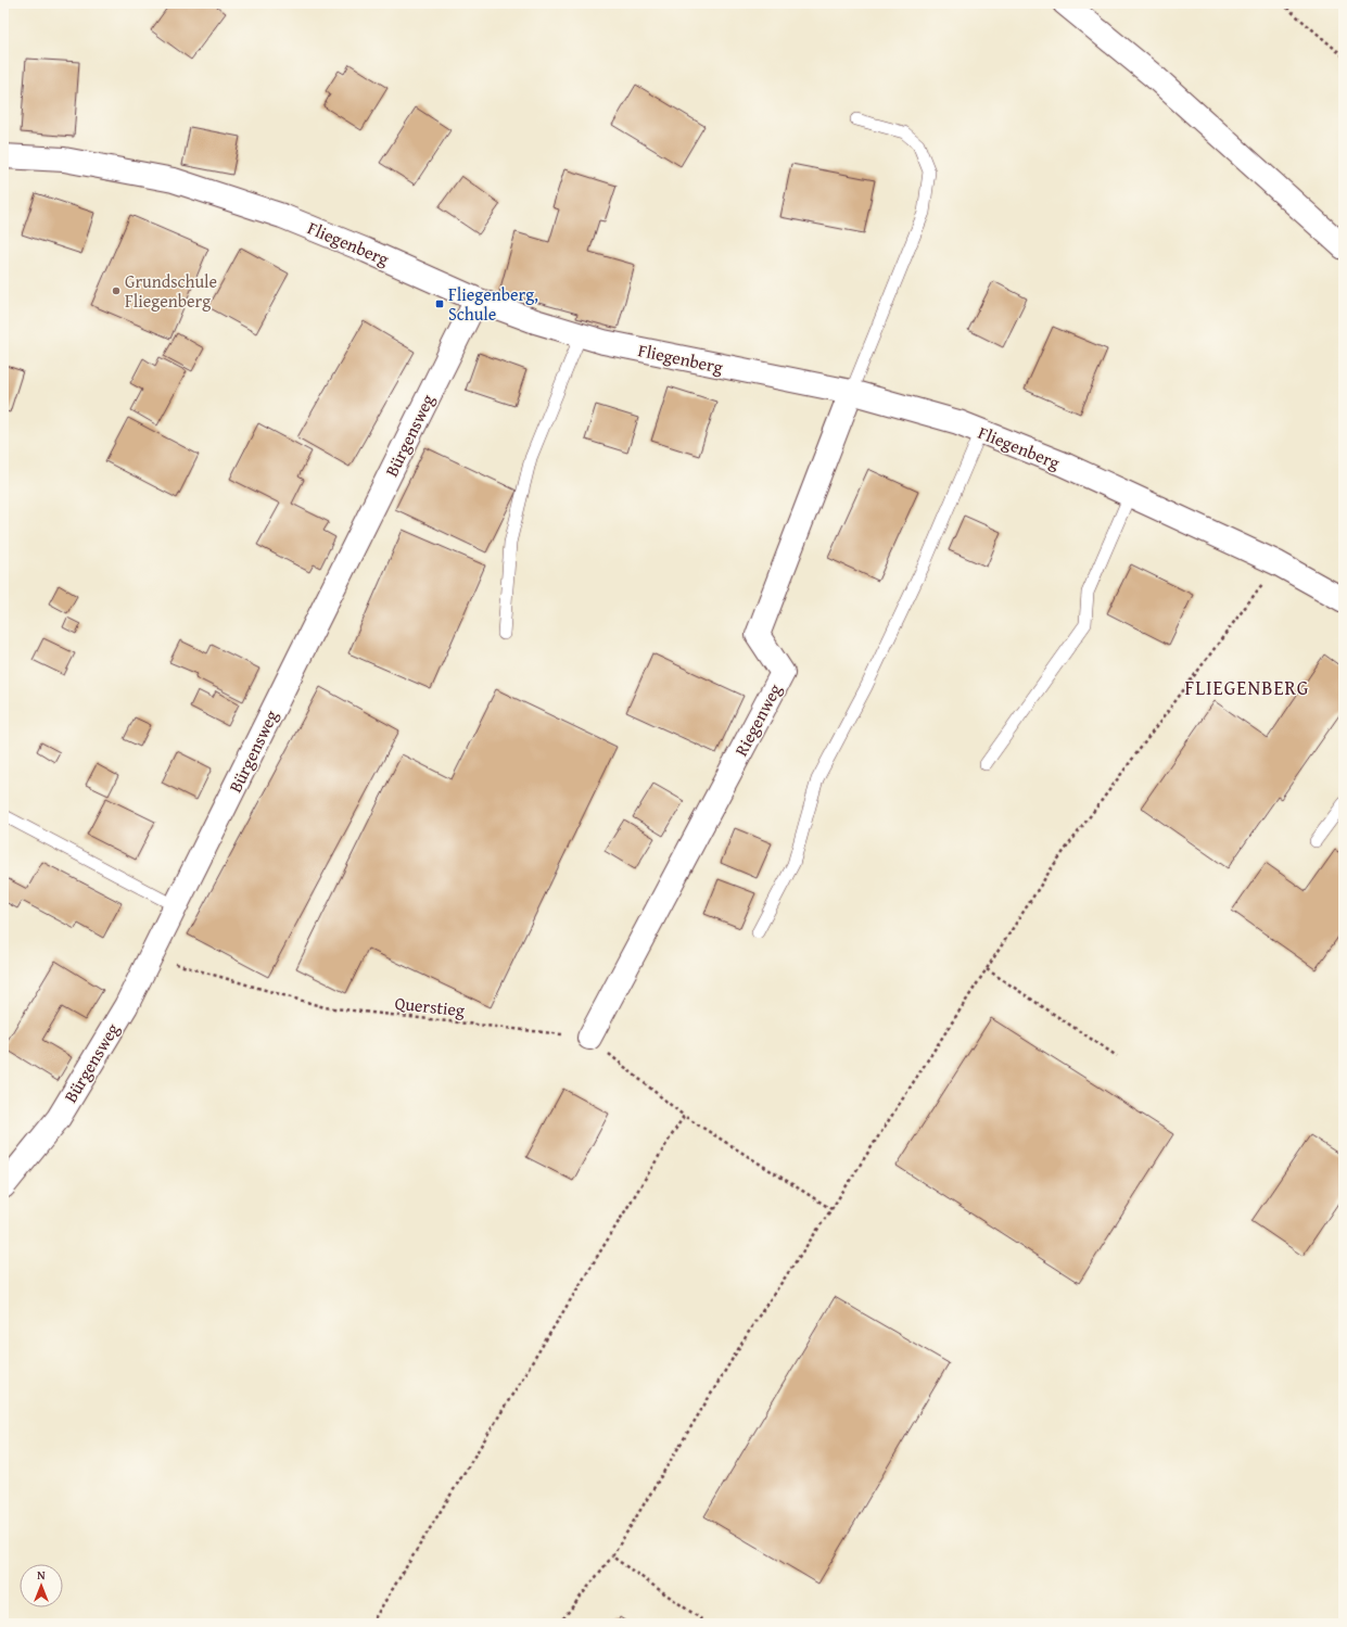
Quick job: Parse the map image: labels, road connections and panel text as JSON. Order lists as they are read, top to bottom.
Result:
{
  "streets": {
    "street": ["Fliegenberg", "Bürgensweg", "Riegenweg"],
    "path": ["Querstieg"]
  },
  "crossings": [
    ["Fliegenberg", "Bürgensweg"],
    ["Fliegenberg", "Riegenweg"],
    ["Bürgensweg", "Querstieg"],
    ["Riegenweg", "Querstieg"]
  ],
  "districts": ["FLIEGENBERG"],
  "places": {
    "other": ["Grundschule Fliegenberg"],
    "transit": ["Fliegenberg, Schule"]
  },
  "north": "top"
}
